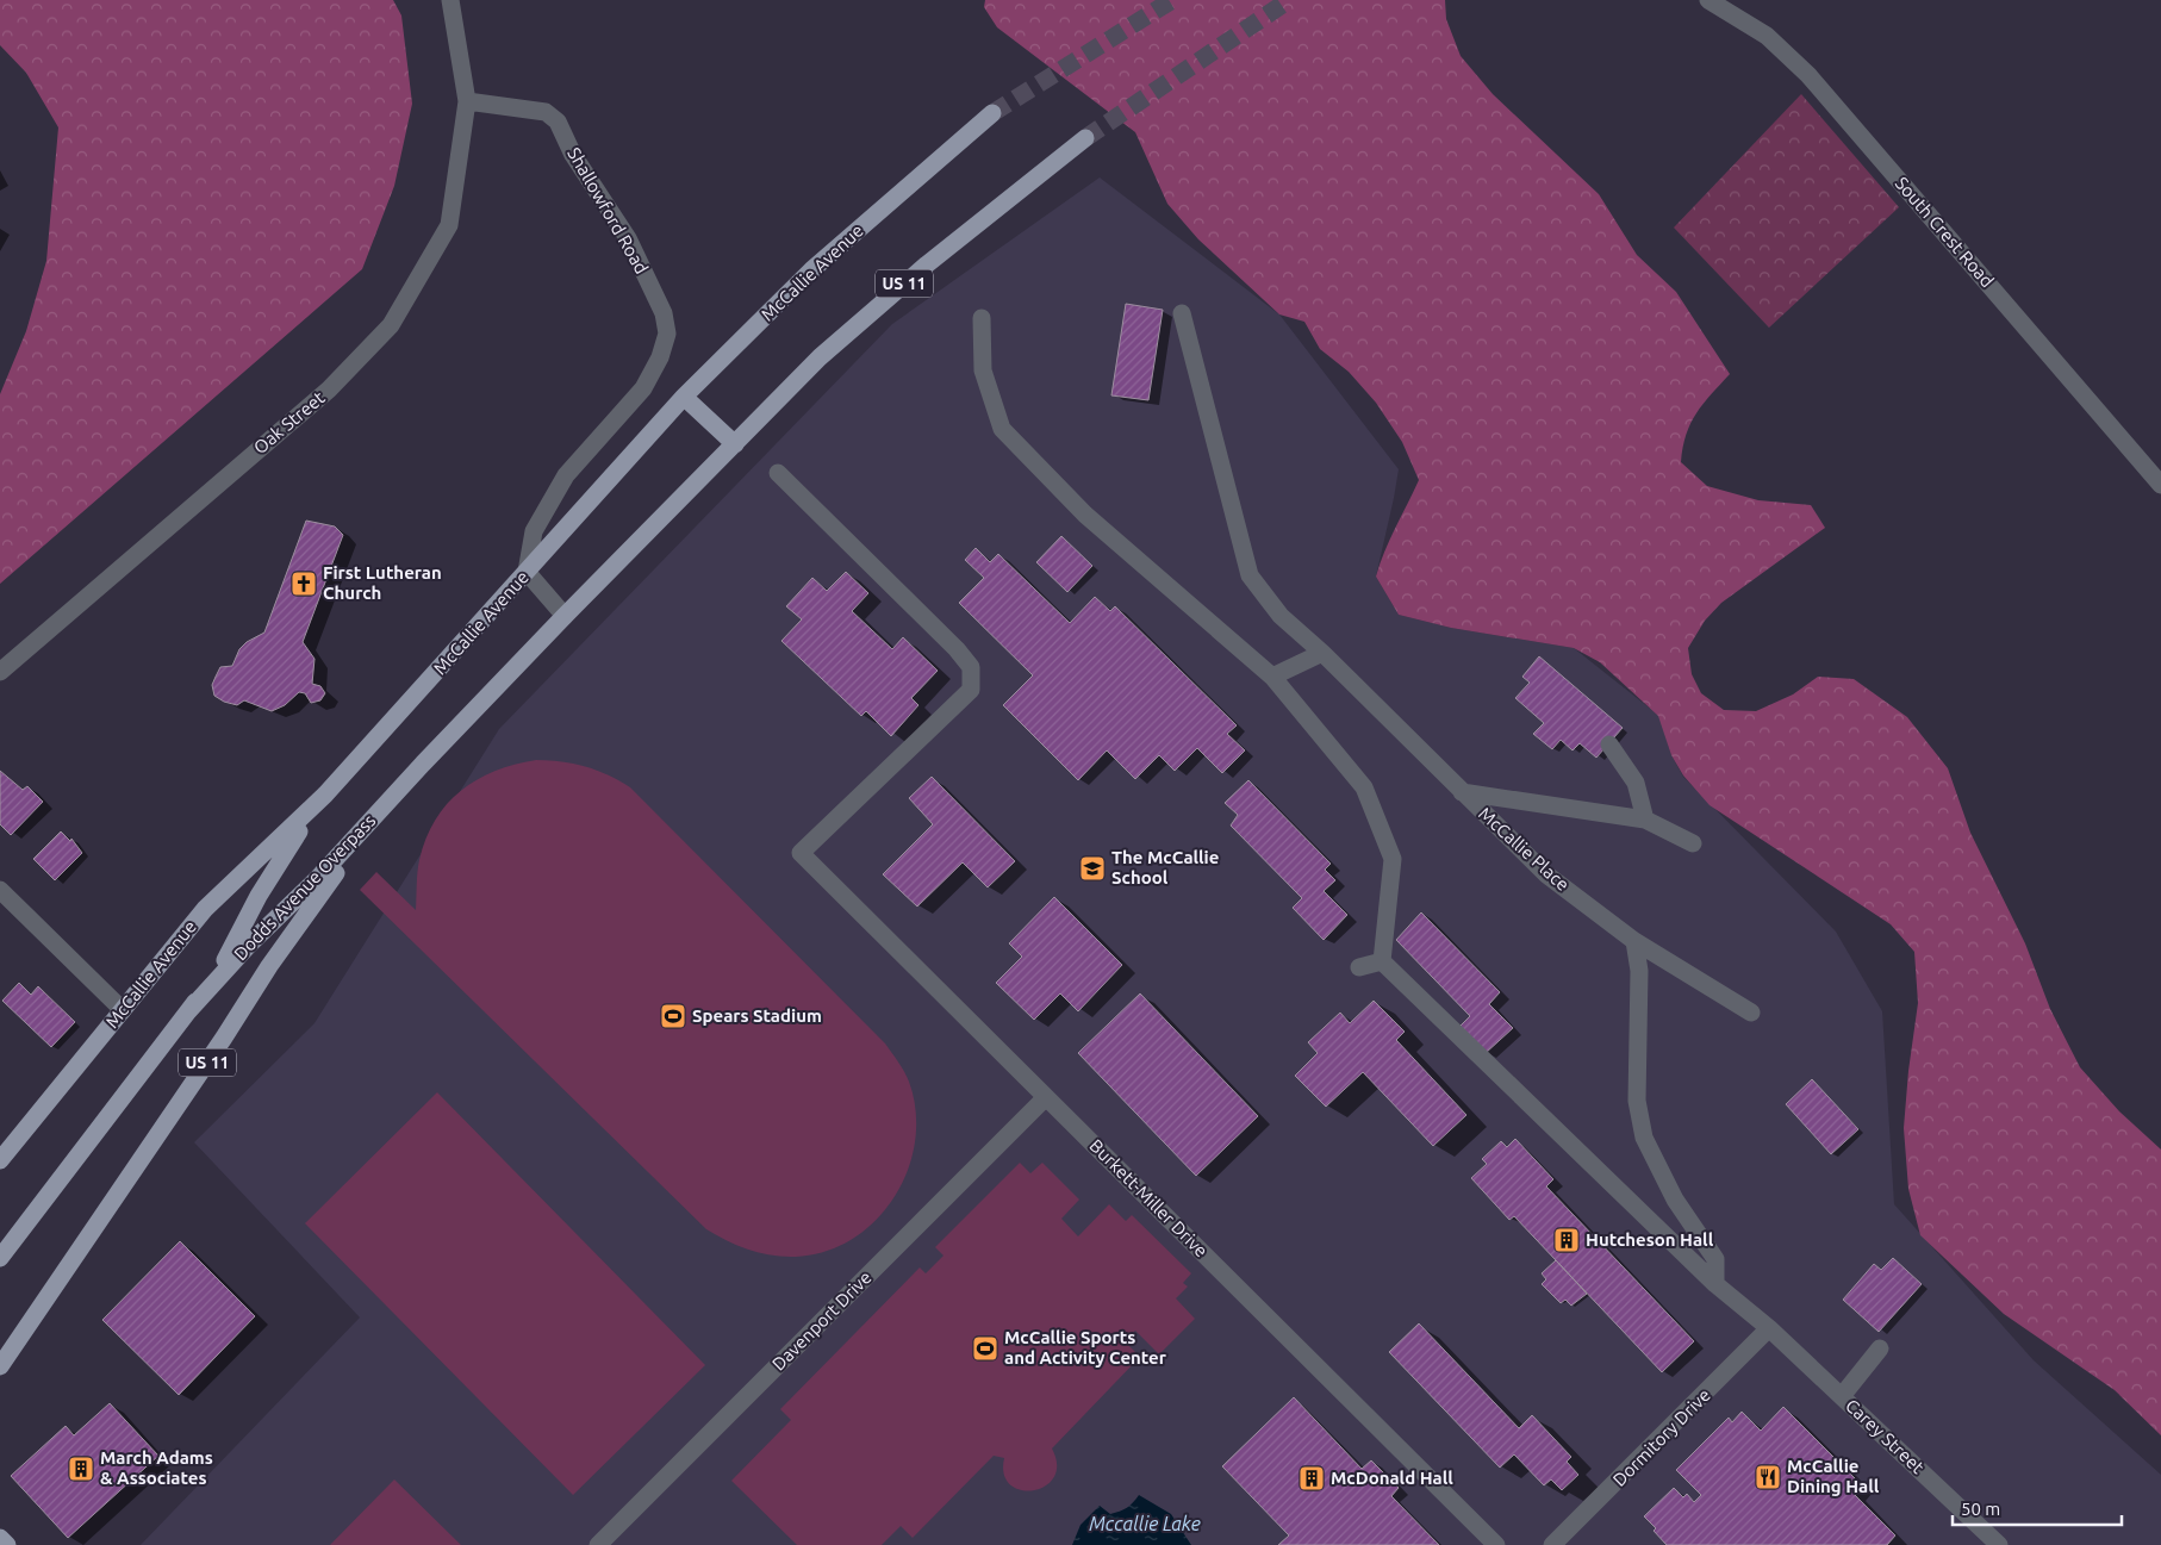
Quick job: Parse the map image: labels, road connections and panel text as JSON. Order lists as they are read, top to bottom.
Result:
{
  "streets": {
    "main road": ["McCallie Avenue", "US 11", "Dodds Avenue Overpass"],
    "street": [
      "Shallowford Road",
      "South Crest Road",
      "Oak Street",
      "McCallie Place",
      "Burkett-Miller Drive",
      "Davenport Drive",
      "Carey Street",
      "Dormitory Drive"
    ]
  },
  "crossings": [
    ["Shallowford Road", "McCallie Avenue"],
    ["Shallowford Road", "Oak Street"],
    ["McCallie Avenue", "Dodds Avenue Overpass"],
    ["US 11", "Dodds Avenue Overpass"],
    ["Burkett-Miller Drive", "Davenport Drive"],
    ["Carey Street", "Dormitory Drive"]
  ],
  "water": ["Mccallie Lake"],
  "places": {
    "church": ["First Lutheran Church"],
    "school or university": ["The McCallie School"],
    "sports": ["Spears Stadium", "McCallie Sports and Activity Center"],
    "building": ["Hutcheson Hall", "March Adams & Associates", "McDonald Hall"],
    "restaurant": ["McCallie Dining Hall"]
  },
  "scale_bar": "50 m"
}
